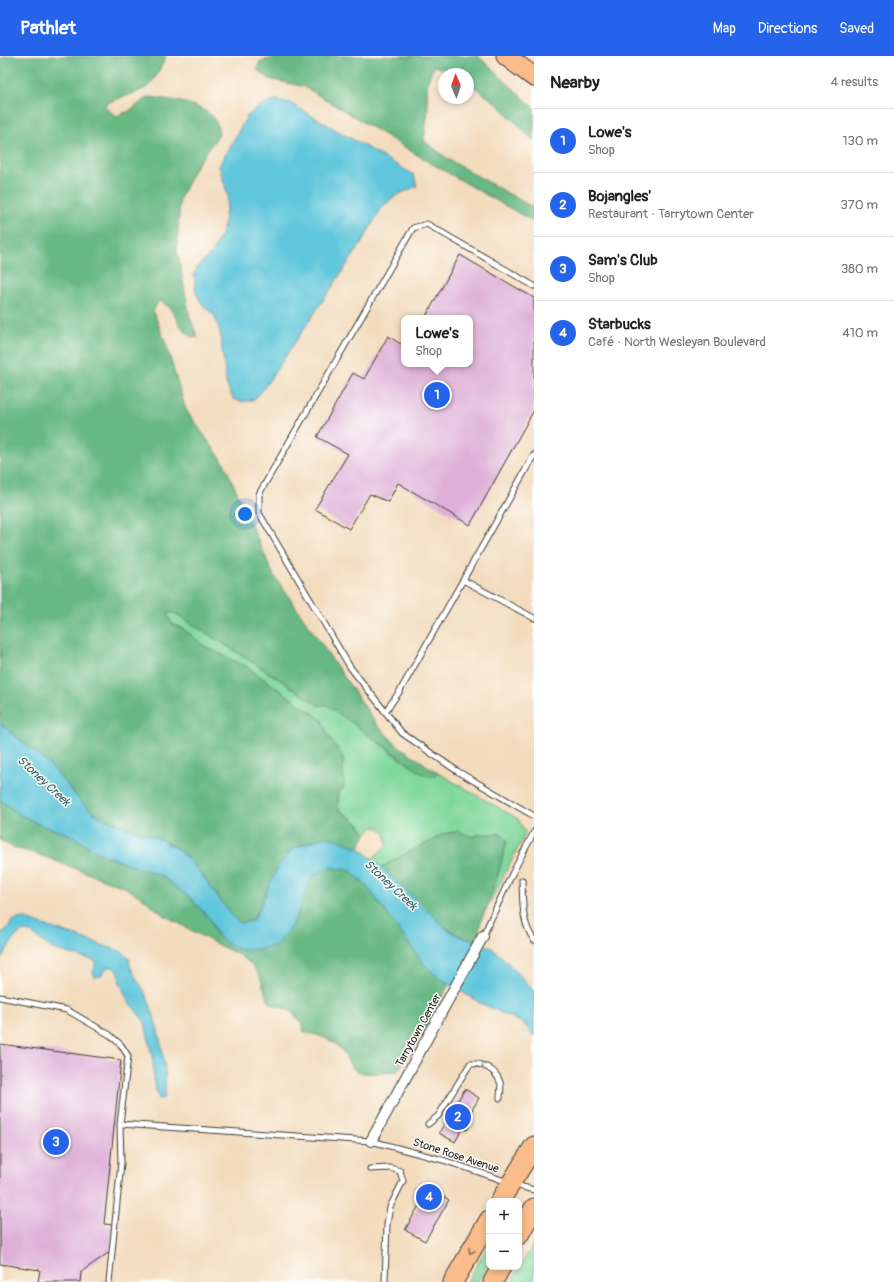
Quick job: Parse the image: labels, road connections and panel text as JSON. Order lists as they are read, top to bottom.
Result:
{
  "streets": {
    "street": ["Tarrytown Center"],
    "lane": ["Stone Rose Avenue"]
  },
  "crossings": [
    ["Tarrytown Center", "Stone Rose Avenue"]
  ],
  "water": ["Stoney Creek"],
  "north": "top",
  "page": {
    "header": "Pathlet",
    "nav": ["Map", "Directions", "Saved"],
    "heading": ["Nearby", "4 results"],
    "list": [
      {
        "mark": "1",
        "name": "Lowe's",
        "note": "Shop",
        "value": "130 m"
      },
      {
        "mark": "2",
        "name": "Bojangles'",
        "note": "Restaurant · Tarrytown Center",
        "value": "370 m"
      },
      {
        "mark": "3",
        "name": "Sam's Club",
        "note": "Shop",
        "value": "380 m"
      },
      {
        "mark": "4",
        "name": "Starbucks",
        "note": "Café · North Wesleyan Boulevard",
        "value": "410 m"
      }
    ],
    "popup": ["Lowe's", "Shop"],
    "pins": [
      "1",
      "2",
      "3",
      "4"
    ],
    "map_buttons": ["+", "−"]
  }
}
